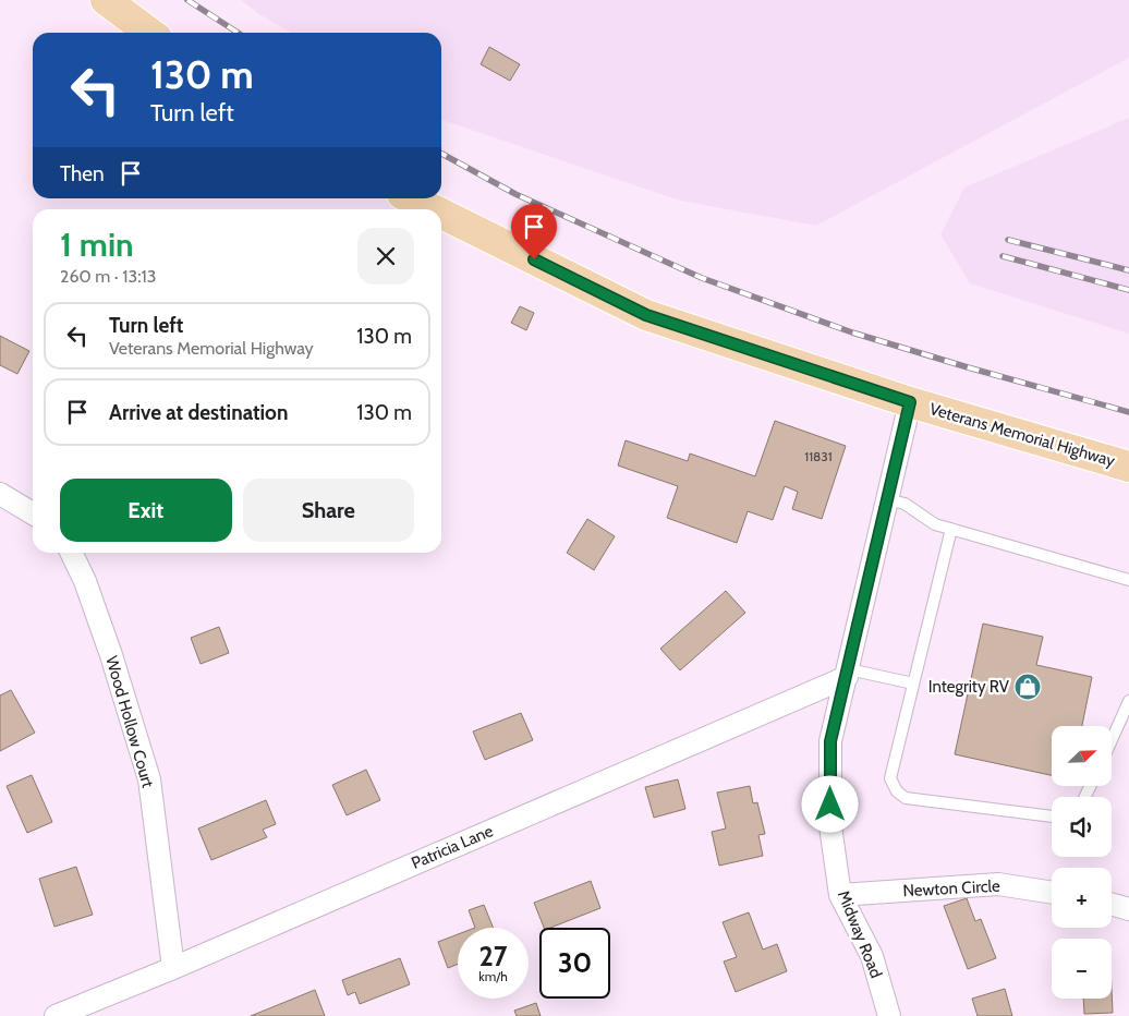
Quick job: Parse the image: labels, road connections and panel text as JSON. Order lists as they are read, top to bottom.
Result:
{
  "streets": {
    "main road": ["Veterans Memorial Highway"],
    "street": [
      "Wood Hollow Court",
      "Patricia Lane",
      "Newton Circle",
      "Midway Road"
    ]
  },
  "crossings": [
    ["Veterans Memorial Highway", "Midway Road"],
    ["Wood Hollow Court", "Patricia Lane"],
    ["Patricia Lane", "Midway Road"],
    ["Newton Circle", "Midway Road"]
  ],
  "places": {
    "shop": ["Integrity RV"]
  },
  "house_numbers": ["11831"],
  "north": "top right",
  "page": {
    "turn": ["130 m", "Turn left"],
    "then": "Then",
    "heading": ["1 min", "260 m · 13:13"],
    "list": [
      {
        "name": "Turn left",
        "note": "Veterans Memorial Highway",
        "value": "130 m"
      },
      {
        "name": "Arrive at destination",
        "value": "130 m"
      }
    ],
    "buttons": ["Exit", "Share"],
    "map_buttons": ["+", "−"],
    "speed": "27 km/h",
    "limit": "30"
  }
}
